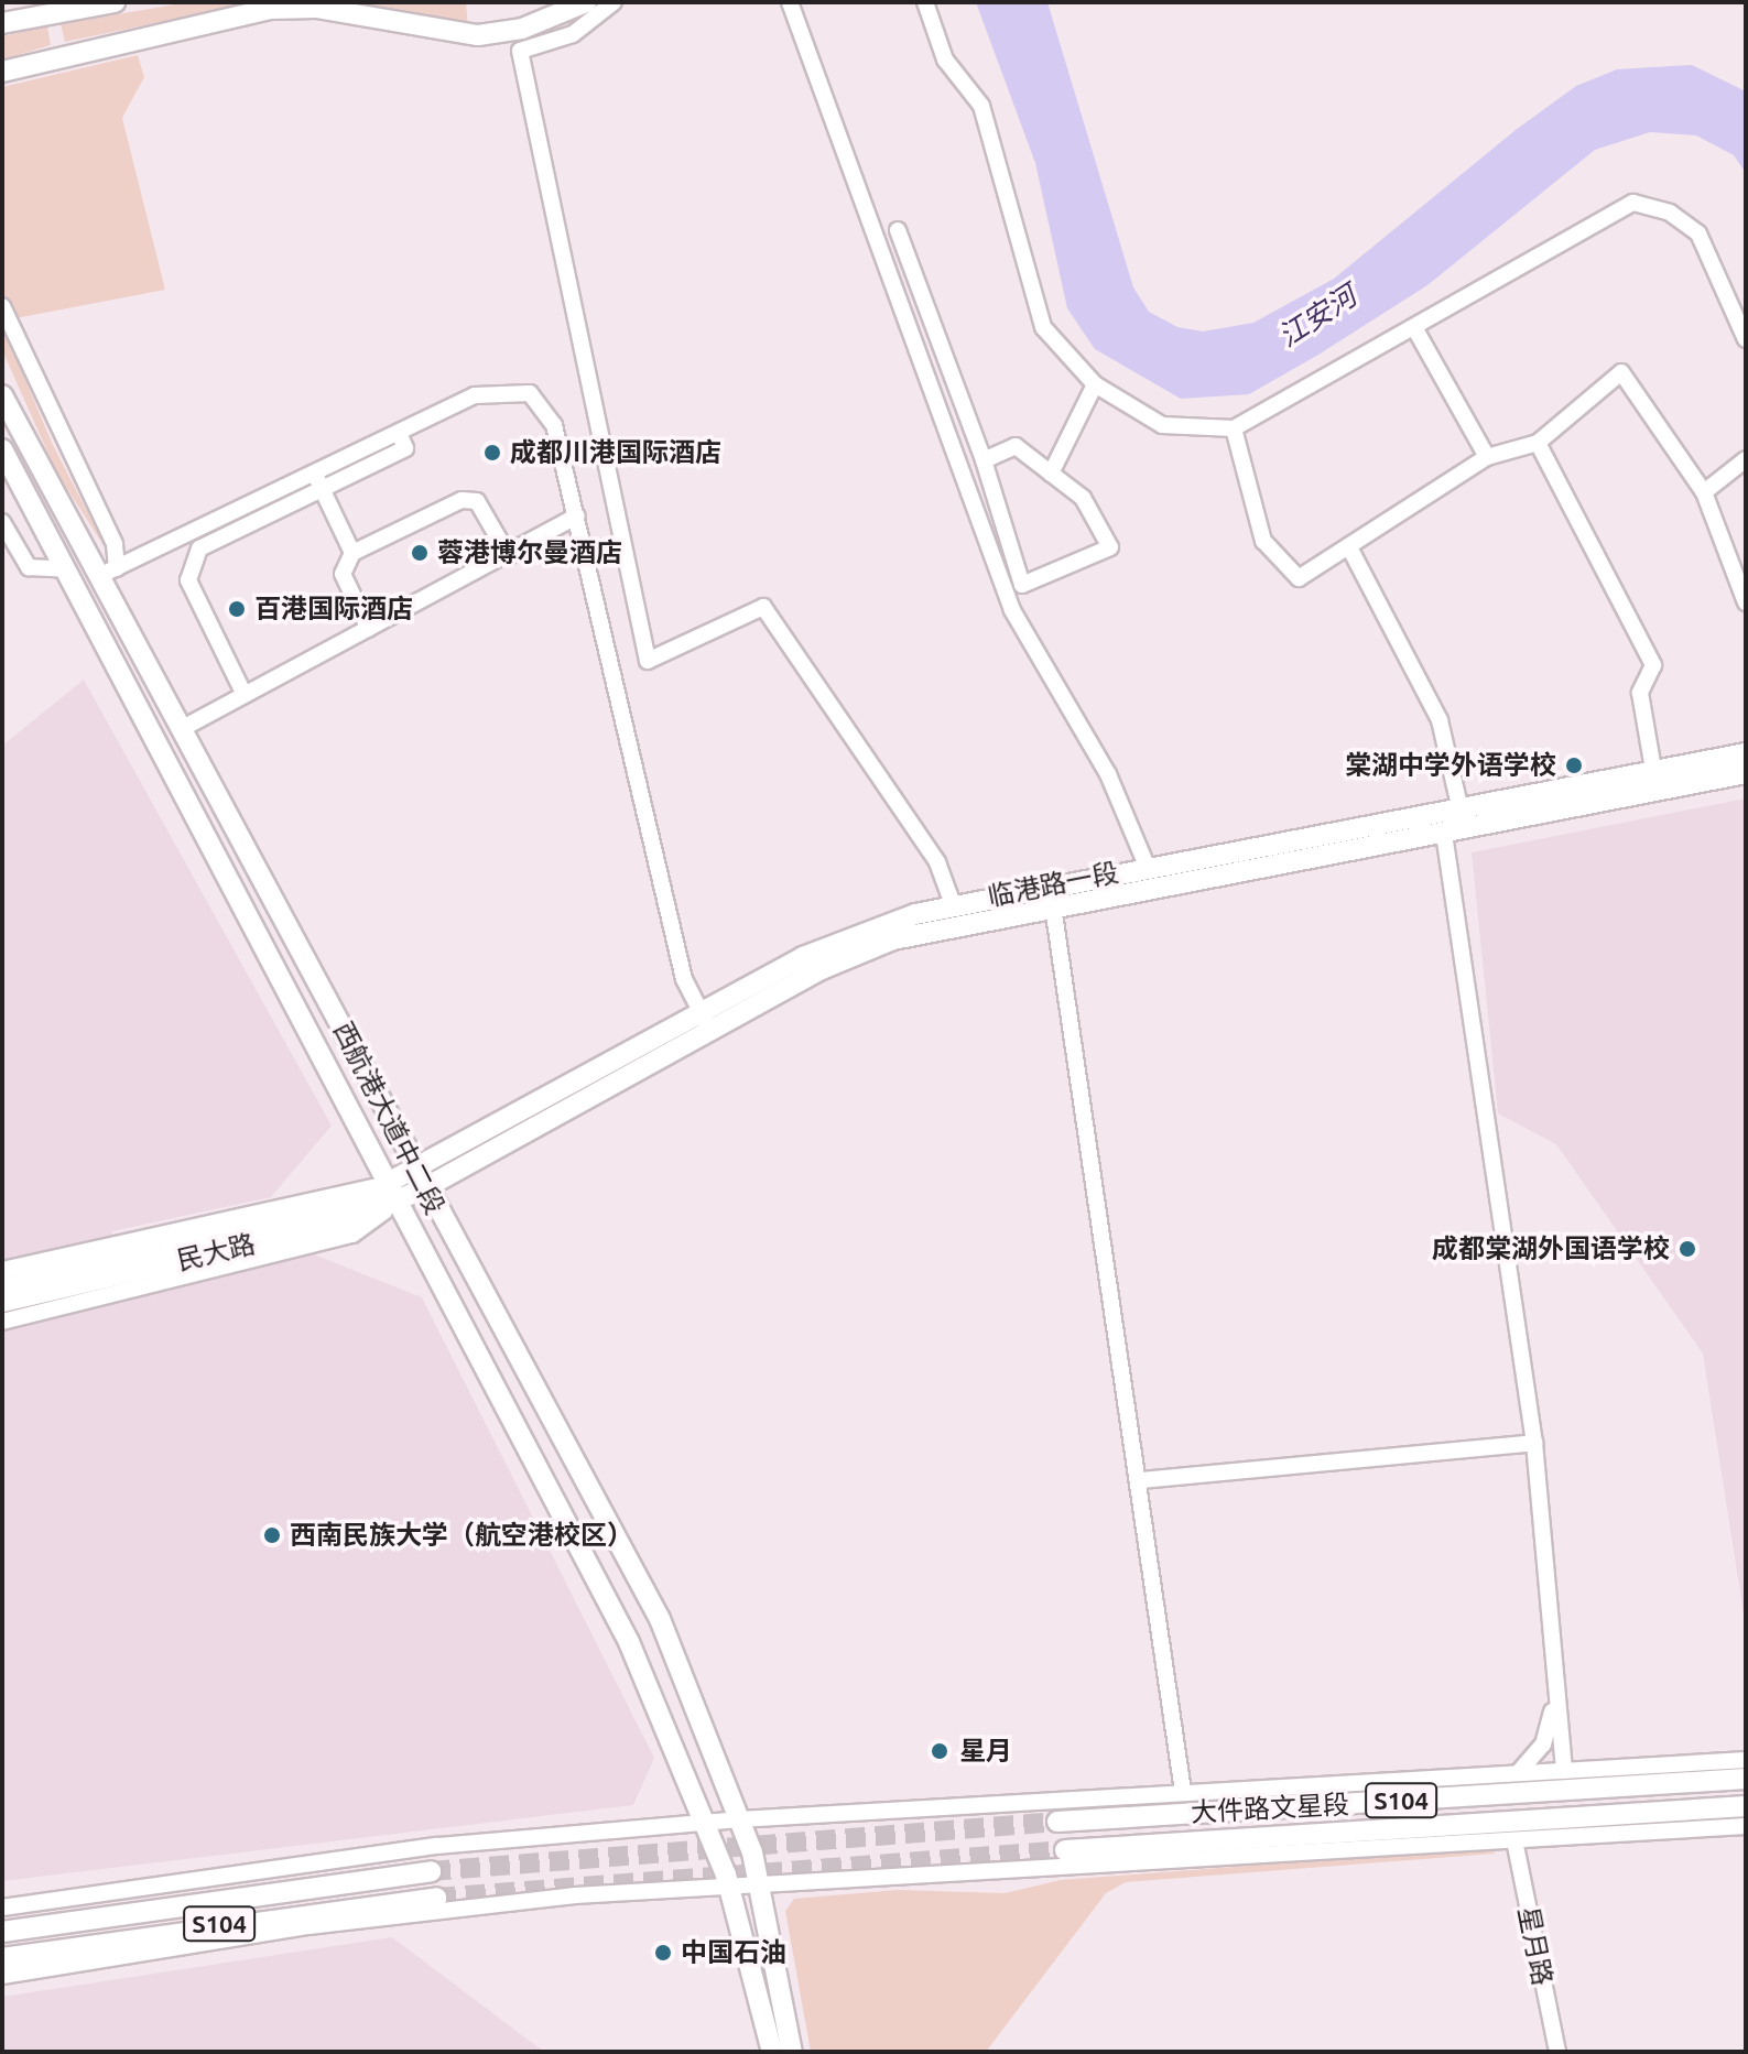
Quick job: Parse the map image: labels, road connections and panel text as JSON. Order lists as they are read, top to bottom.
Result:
{
  "streets": {
    "main road": [
      "临港路一段",
      "西航港大道中二段",
      "民大路",
      "S104",
      "大件路文星段"
    ],
    "street": ["星月路"]
  },
  "crossings": [
    ["临港路一段", "西航港大道中二段"],
    ["临港路一段", "民大路"],
    ["西航港大道中二段", "民大路"]
  ],
  "water": ["江安河"],
  "places": [
    "成都川港国际酒店",
    "蓉港博尔曼酒店",
    "百港国际酒店",
    "棠湖中学外语学校",
    "成都棠湖外国语学校",
    "西南民族大学（航空港校区）",
    "星月",
    "中国石油"
  ]
}
